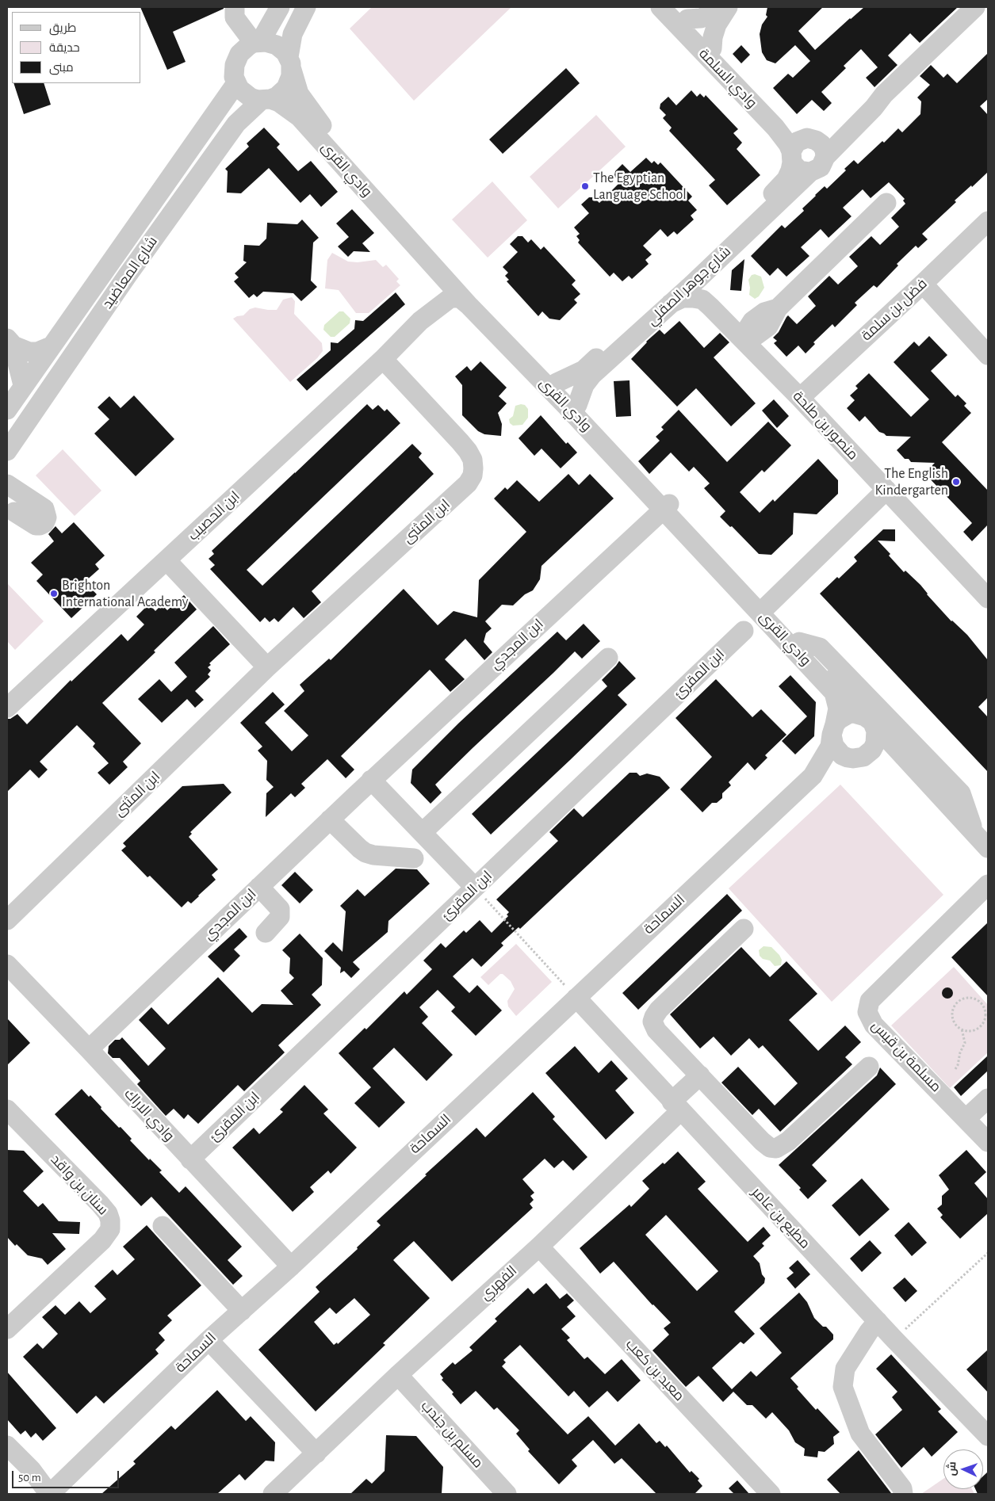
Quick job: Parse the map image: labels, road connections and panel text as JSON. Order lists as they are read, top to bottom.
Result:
{
  "streets": {
    "street": [
      "وادي السلمة",
      "وادي القرى",
      "شارع المعاضيد",
      "شارع جوهر الصقلي",
      "فضل بن سلمة",
      "منصور بن طلحة",
      "ابن الحصيب",
      "ابن المثنى",
      "ابن المجدي",
      "ابن المقرئ",
      "السماحة",
      "مسلمة بن قيس",
      "وادي الاراك",
      "سنان بن واقد",
      "مطيع بن عامر",
      "الفهري",
      "معبد بن كعب",
      "مسلم بن جندب"
    ]
  },
  "crossings": [
    ["وادي السلمة", "شارع جوهر الصقلي"],
    ["وادي القرى", "شارع المعاضيد"],
    ["وادي القرى", "شارع جوهر الصقلي"],
    ["وادي القرى", "ابن الحصيب"],
    ["وادي القرى", "ابن المجدي"],
    ["وادي القرى", "السماحة"],
    ["شارع جوهر الصقلي", "منصور بن طلحة"],
    ["فضل بن سلمة", "منصور بن طلحة"],
    ["ابن الحصيب", "ابن المثنى"],
    ["ابن المجدي", "وادي الاراك"],
    ["ابن المقرئ", "وادي الاراك"],
    ["السماحة", "وادي الاراك"],
    ["السماحة", "مطيع بن عامر"],
    ["مطيع بن عامر", "الفهري"],
    ["الفهري", "معبد بن كعب"],
    ["الفهري", "مسلم بن جندب"]
  ],
  "places": ["The Egyptian Language School", "The English Kindergarten", "Brighton International Academy"],
  "legend": ["طريق", "حديقة", "مبنى"],
  "scale_bar": "50 m",
  "north": "left"
}
